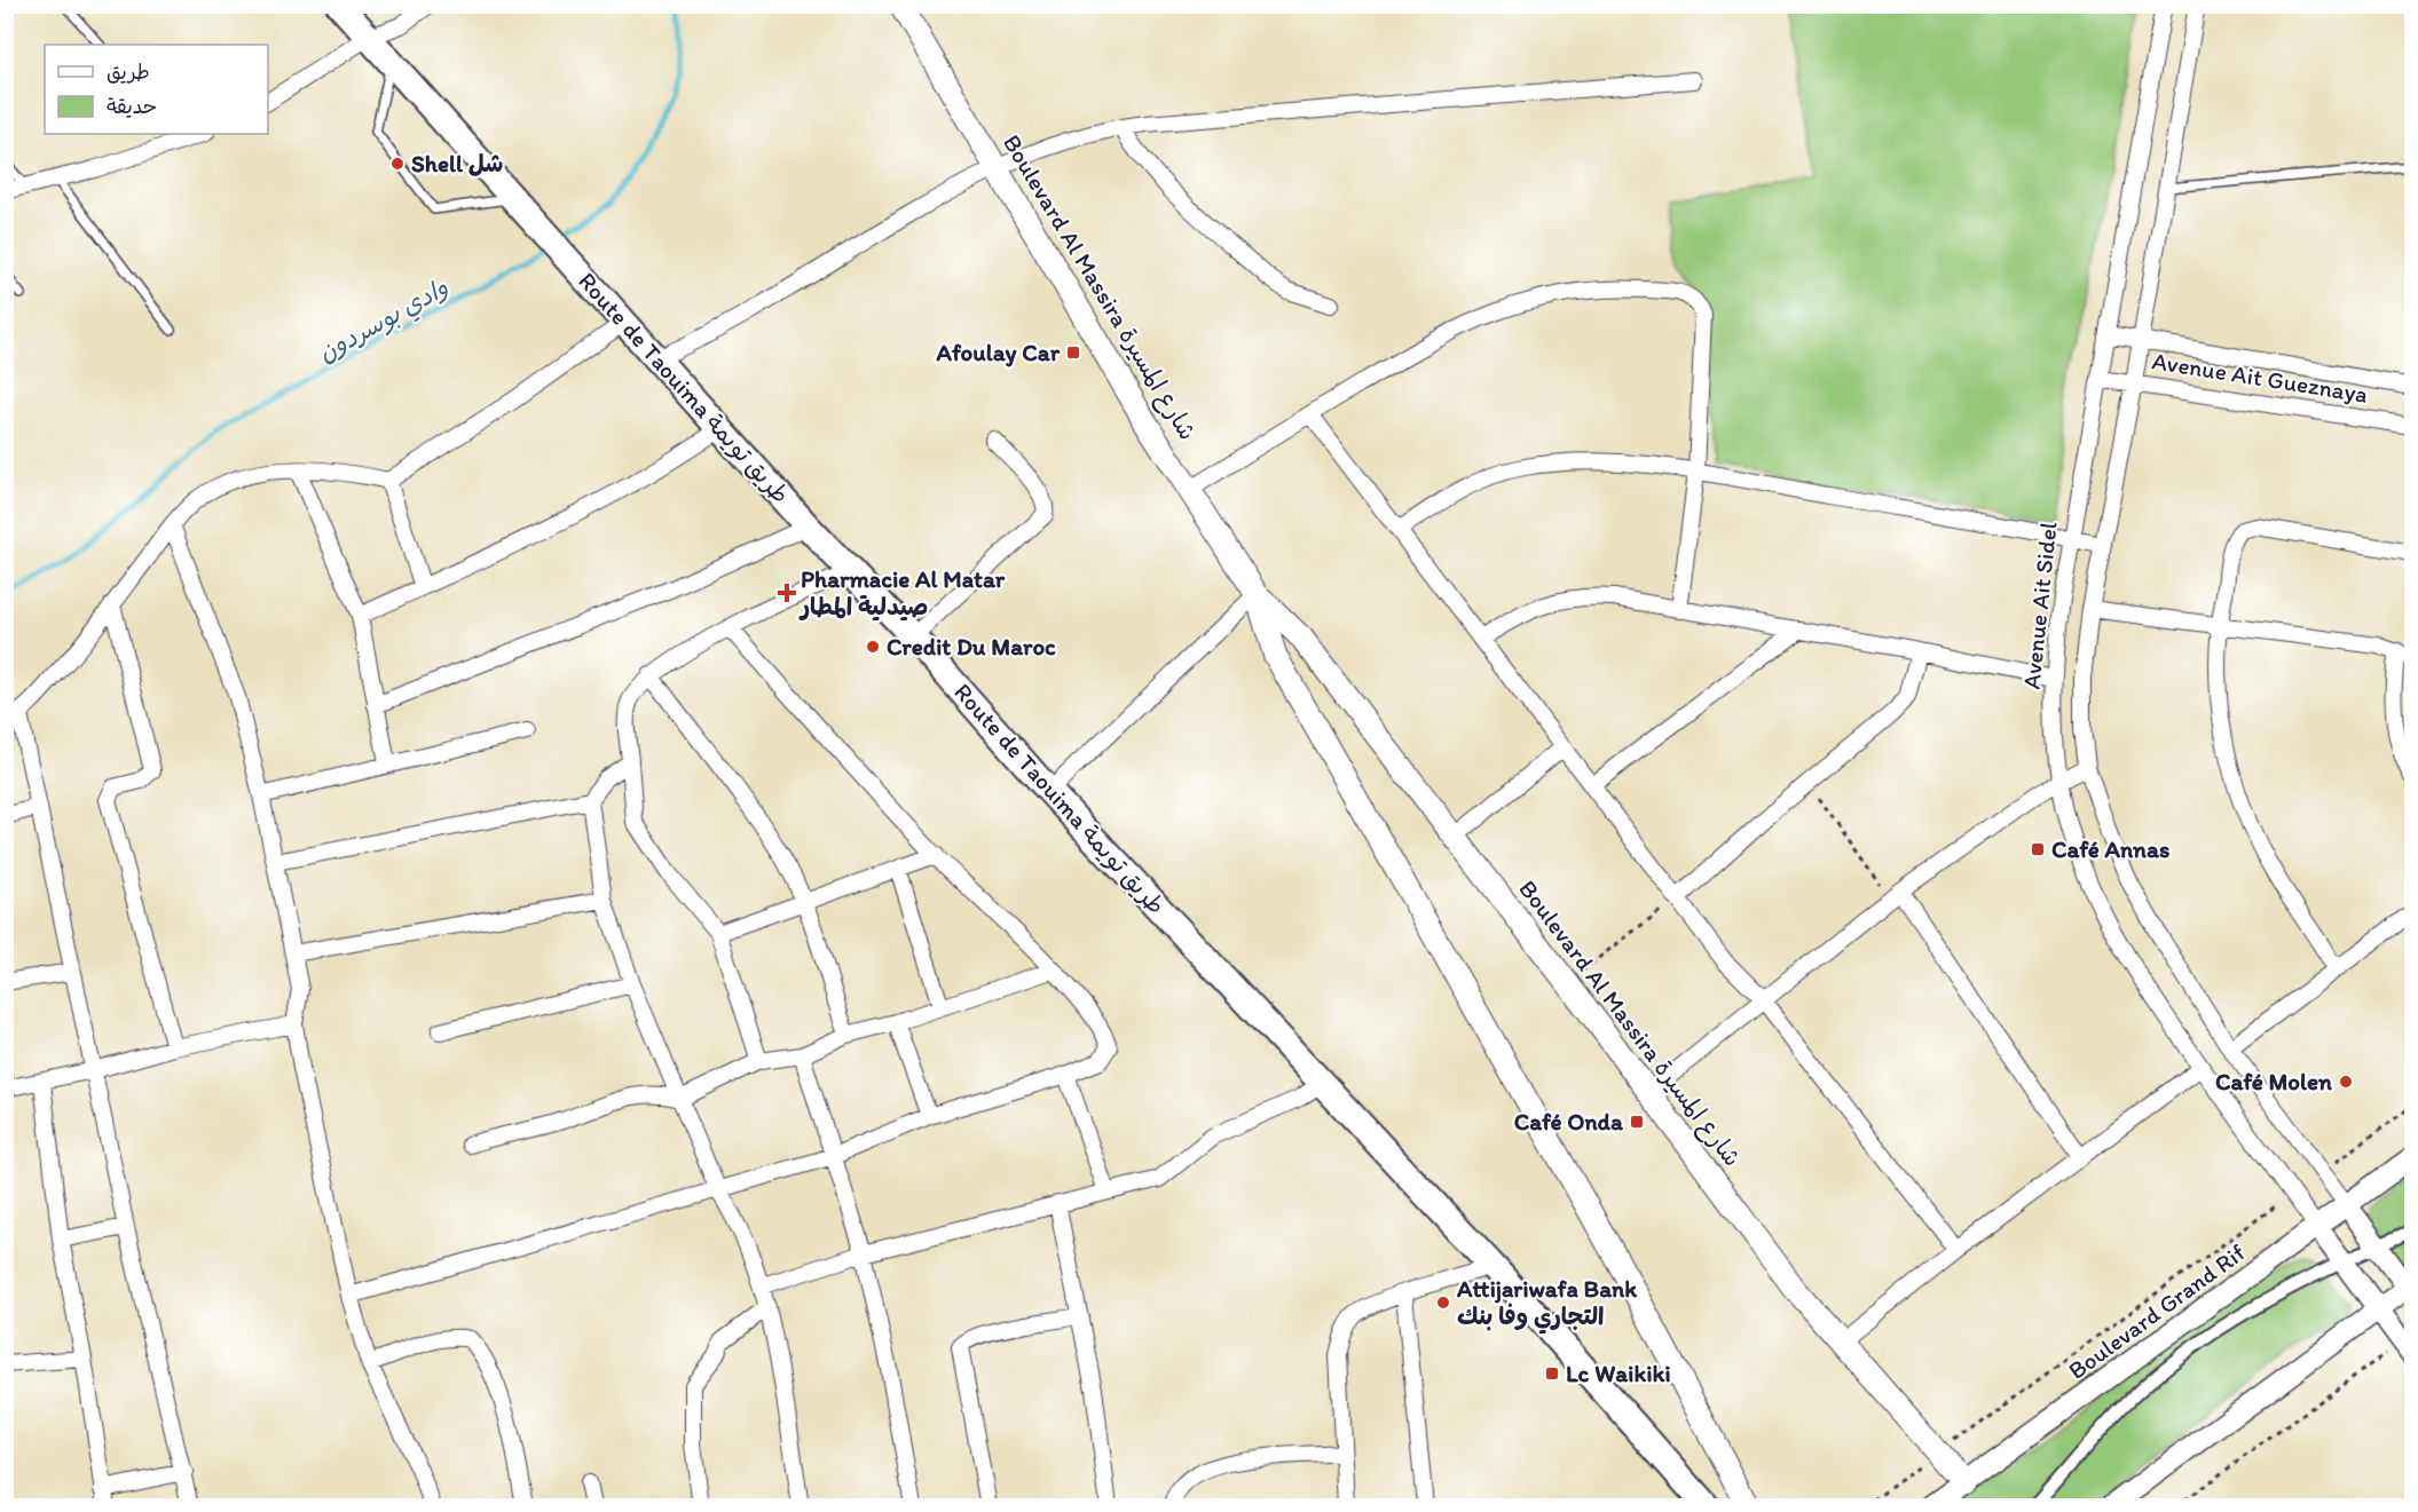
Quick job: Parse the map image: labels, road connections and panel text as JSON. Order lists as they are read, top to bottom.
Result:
{
  "streets": {
    "main road": ["Boulevard Al Massira شارع المسيرة", "Route de Taouima طريق تويمة"],
    "street": ["Avenue Ait Gueznaya", "Avenue Ait Sidel", "Boulevard Grand Rif"]
  },
  "crossings": [
    ["Boulevard Al Massira شارع المسيرة", "Boulevard Grand Rif"],
    ["Avenue Ait Gueznaya", "Avenue Ait Sidel"],
    ["Avenue Ait Sidel", "Boulevard Grand Rif"]
  ],
  "water": ["وادي بوسردون"],
  "places": {
    "other": [
      "Shell شل",
      "Credit Du Maroc",
      "Café Molen",
      "Attijariwafa Bank التجاري وفا بنك"
    ],
    "transit": [
      "Afoulay Car",
      "Café Annas",
      "Café Onda",
      "Lc Waikiki"
    ],
    "health": ["Pharmacie Al Matar صيدلية المطار"]
  },
  "legend": ["طريق", "حديقة"]
}
